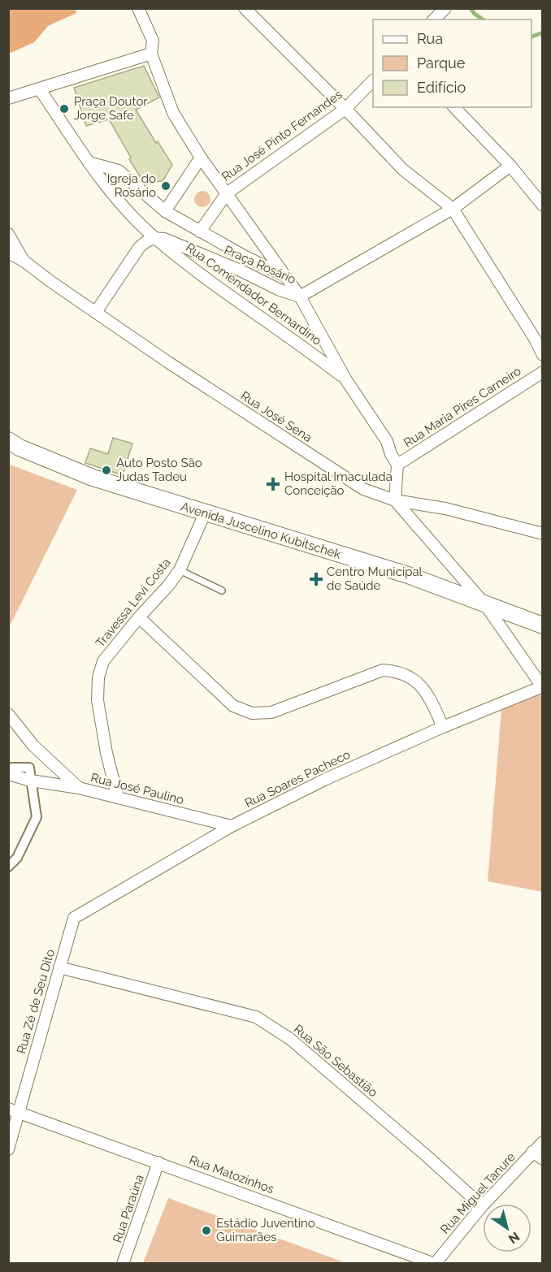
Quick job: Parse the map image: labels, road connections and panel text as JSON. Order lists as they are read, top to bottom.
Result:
{
  "streets": {
    "main road": ["Avenida Juscelino Kubitschek"],
    "street": [
      "Rua José Pinto Fernandes",
      "Praça Rosário",
      "Rua Comendador Bernardino",
      "Rua Maria Pires Carneiro",
      "Rua José Sena",
      "Travessa Levi Costa",
      "Rua Soares Pacheco",
      "Rua José Paulino",
      "Rua Zé de Seu Dito",
      "Rua São Sebastião",
      "Rua Matozinhos",
      "Rua Miguel Tanure",
      "Rua Paraúna"
    ]
  },
  "crossings": [
    ["Rua José Pinto Fernandes", "Rua Comendador Bernardino"],
    ["Praça Rosário", "Rua Comendador Bernardino"],
    ["Rua Comendador Bernardino", "Rua Maria Pires Carneiro"],
    ["Rua Comendador Bernardino", "Rua José Sena"],
    ["Avenida Juscelino Kubitschek", "Travessa Levi Costa"],
    ["Travessa Levi Costa", "Rua José Paulino"],
    ["Rua Soares Pacheco", "Rua José Paulino"],
    ["Rua Soares Pacheco", "Rua Zé de Seu Dito"],
    ["Rua Zé de Seu Dito", "Rua São Sebastião"],
    ["Rua Zé de Seu Dito", "Rua Matozinhos"],
    ["Rua São Sebastião", "Rua Miguel Tanure"],
    ["Rua Matozinhos", "Rua Miguel Tanure"],
    ["Rua Matozinhos", "Rua Paraúna"]
  ],
  "places": {
    "other": [
      "Praça Doutor Jorge Safe",
      "Igreja do Rosário",
      "Auto Posto São Judas Tadeu",
      "Estádio Juventino Guimarães"
    ],
    "health": ["Hospital Imaculada Conceição", "Centro Municipal de Saúde"]
  },
  "legend": ["Rua", "Parque", "Edifício"],
  "north": "bottom right"
}
